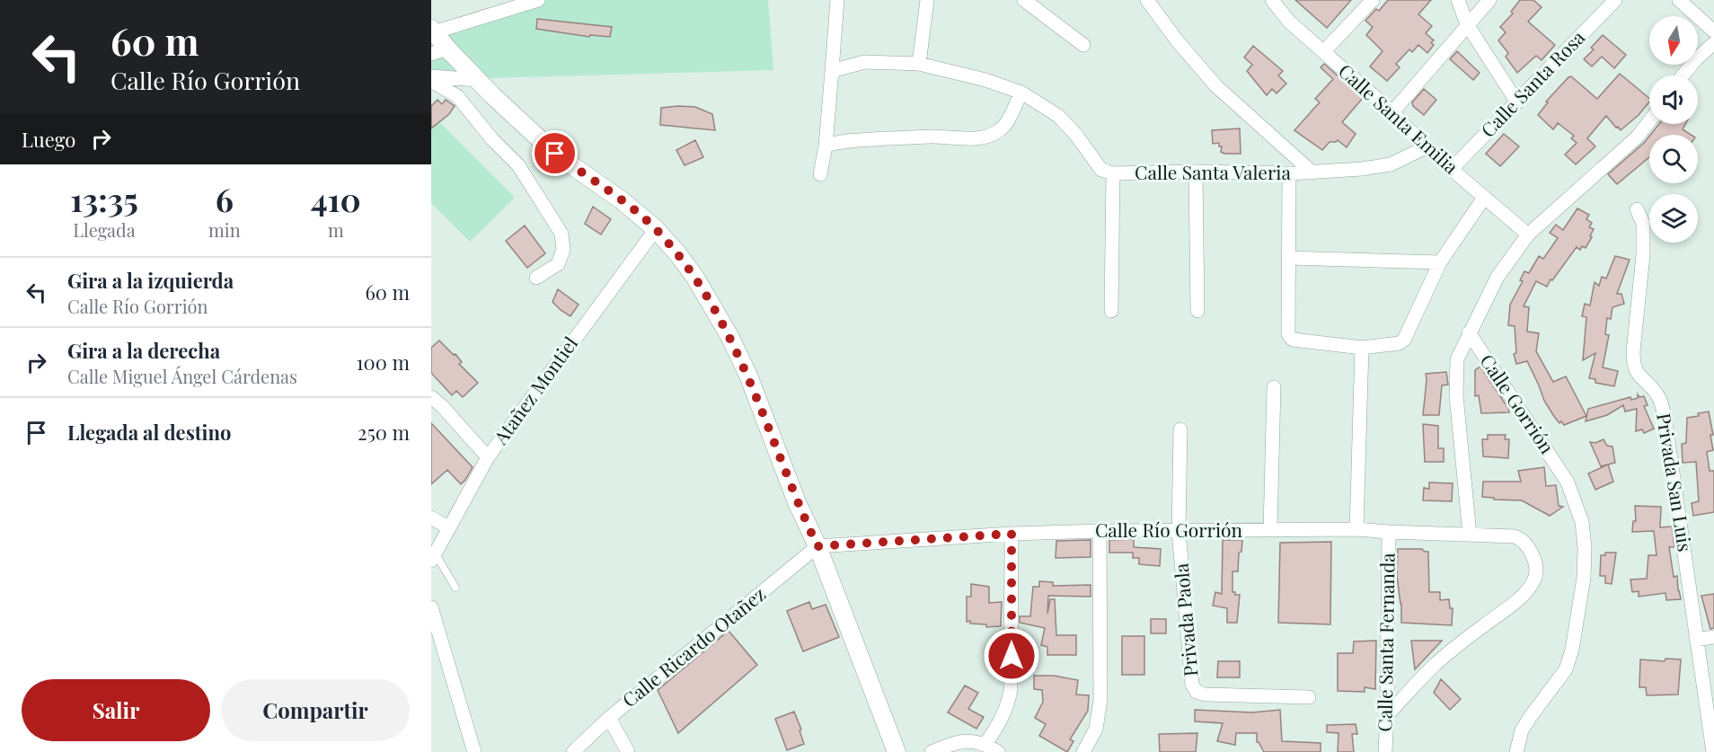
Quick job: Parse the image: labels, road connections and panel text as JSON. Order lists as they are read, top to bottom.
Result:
{
  "streets": {
    "street": [
      "Calle Santa Rosa",
      "Calle Santa Emilia",
      "Calle Santa Valeria",
      "Atañez Montiel",
      "Calle Gorrión",
      "Privada San Luis",
      "Calle Río Gorrión",
      "Privada Paola",
      "Calle Santa Fernanda",
      "Calle Ricardo Otañez"
    ]
  },
  "crossings": [
    ["Calle Santa Rosa", "Calle Santa Emilia"],
    ["Calle Santa Emilia", "Calle Santa Valeria"],
    ["Calle Río Gorrión", "Privada Paola"],
    ["Calle Río Gorrión", "Calle Santa Fernanda"],
    ["Calle Río Gorrión", "Calle Ricardo Otañez"]
  ],
  "north": "bottom",
  "page": {
    "turn": ["60 m", "Calle Río Gorrión"],
    "then": "Luego",
    "eta": [
      "13:35",
      "Llegada",
      "6",
      "min",
      "410",
      "m"
    ],
    "list": [
      {
        "name": "Gira a la izquierda",
        "note": "Calle Río Gorrión",
        "value": "60 m"
      },
      {
        "name": "Gira a la derecha",
        "note": "Calle Miguel Ángel Cárdenas",
        "value": "100 m"
      },
      {
        "name": "Llegada al destino",
        "value": "250 m"
      }
    ],
    "buttons": ["Salir", "Compartir"]
  }
}
